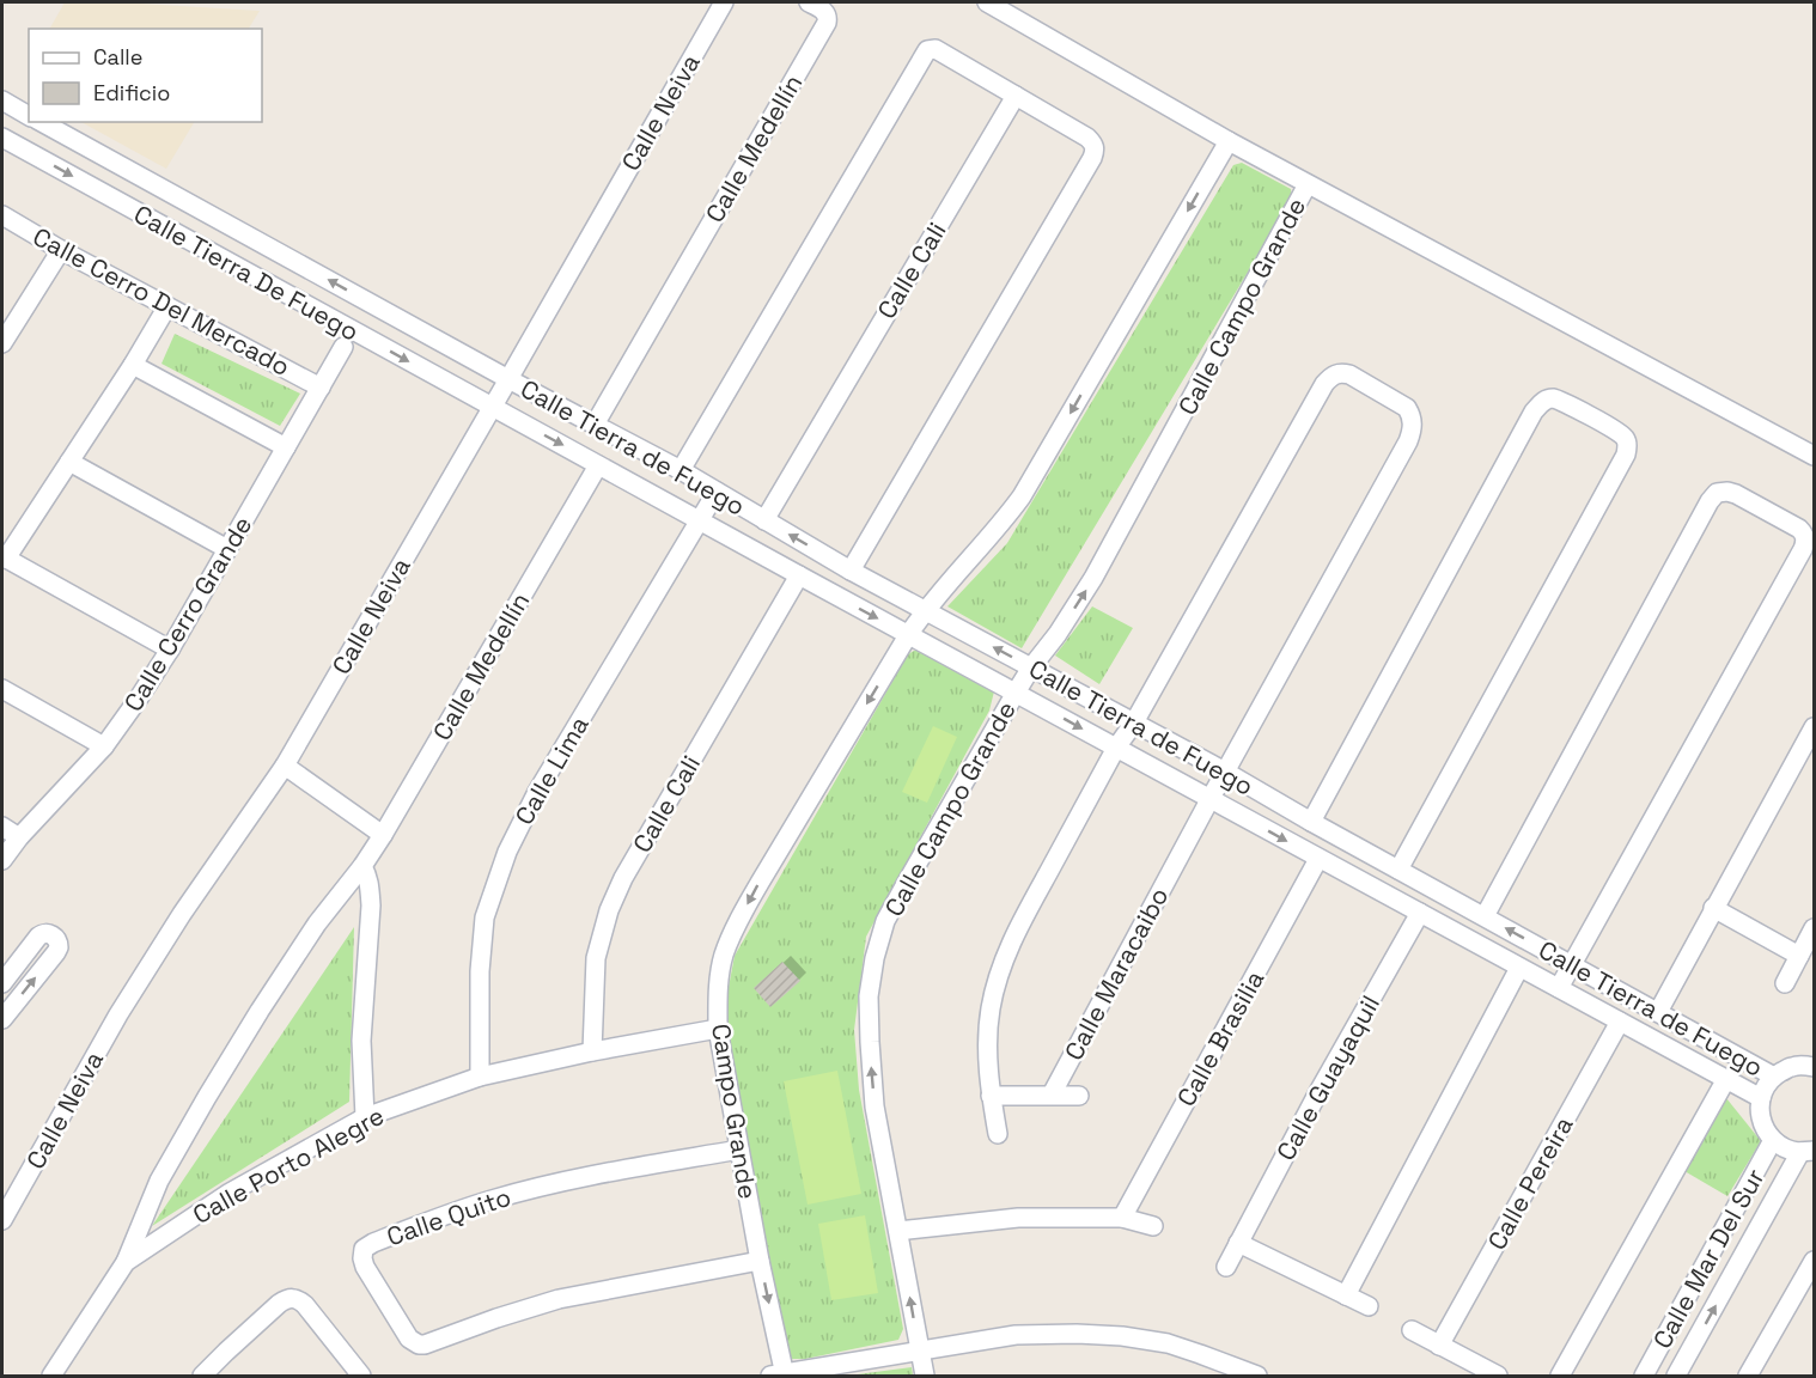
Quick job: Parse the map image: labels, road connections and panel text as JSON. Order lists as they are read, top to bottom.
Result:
{
  "streets": {
    "street": [
      "Calle Neiva",
      "Calle Medellín",
      "Calle Cali",
      "Calle Tierra De Fuego",
      "Calle Cerro Del Mercado",
      "Calle Campo Grande",
      "Calle Tierra de Fuego",
      "Calle Cerro Grande",
      "Calle Lima",
      "Calle Maracaibo",
      "Calle Brasilia",
      "Calle Guayaquil",
      "Campo Grande",
      "Calle Porto Alegre",
      "Calle Pereira",
      "Calle Quito",
      "Calle Mar Del Sur"
    ]
  },
  "crossings": [
    ["Calle Neiva", "Calle Tierra De Fuego"],
    ["Calle Neiva", "Calle Tierra de Fuego"],
    ["Calle Medellín", "Calle Tierra de Fuego"],
    ["Calle Medellín", "Calle Porto Alegre"],
    ["Calle Cali", "Calle Tierra de Fuego"],
    ["Calle Cali", "Calle Porto Alegre"],
    ["Calle Tierra De Fuego", "Calle Tierra de Fuego"],
    ["Calle Cerro Del Mercado", "Calle Cerro Grande"],
    ["Calle Campo Grande", "Calle Tierra de Fuego"],
    ["Calle Tierra de Fuego", "Calle Lima"],
    ["Calle Tierra de Fuego", "Calle Maracaibo"],
    ["Calle Tierra de Fuego", "Calle Brasilia"],
    ["Calle Tierra de Fuego", "Calle Guayaquil"],
    ["Calle Tierra de Fuego", "Campo Grande"],
    ["Calle Tierra de Fuego", "Calle Pereira"],
    ["Calle Lima", "Calle Porto Alegre"],
    ["Campo Grande", "Calle Porto Alegre"],
    ["Campo Grande", "Calle Quito"]
  ],
  "one_way": ["Campo Grande"],
  "legend": ["Calle", "Edificio"]
}
